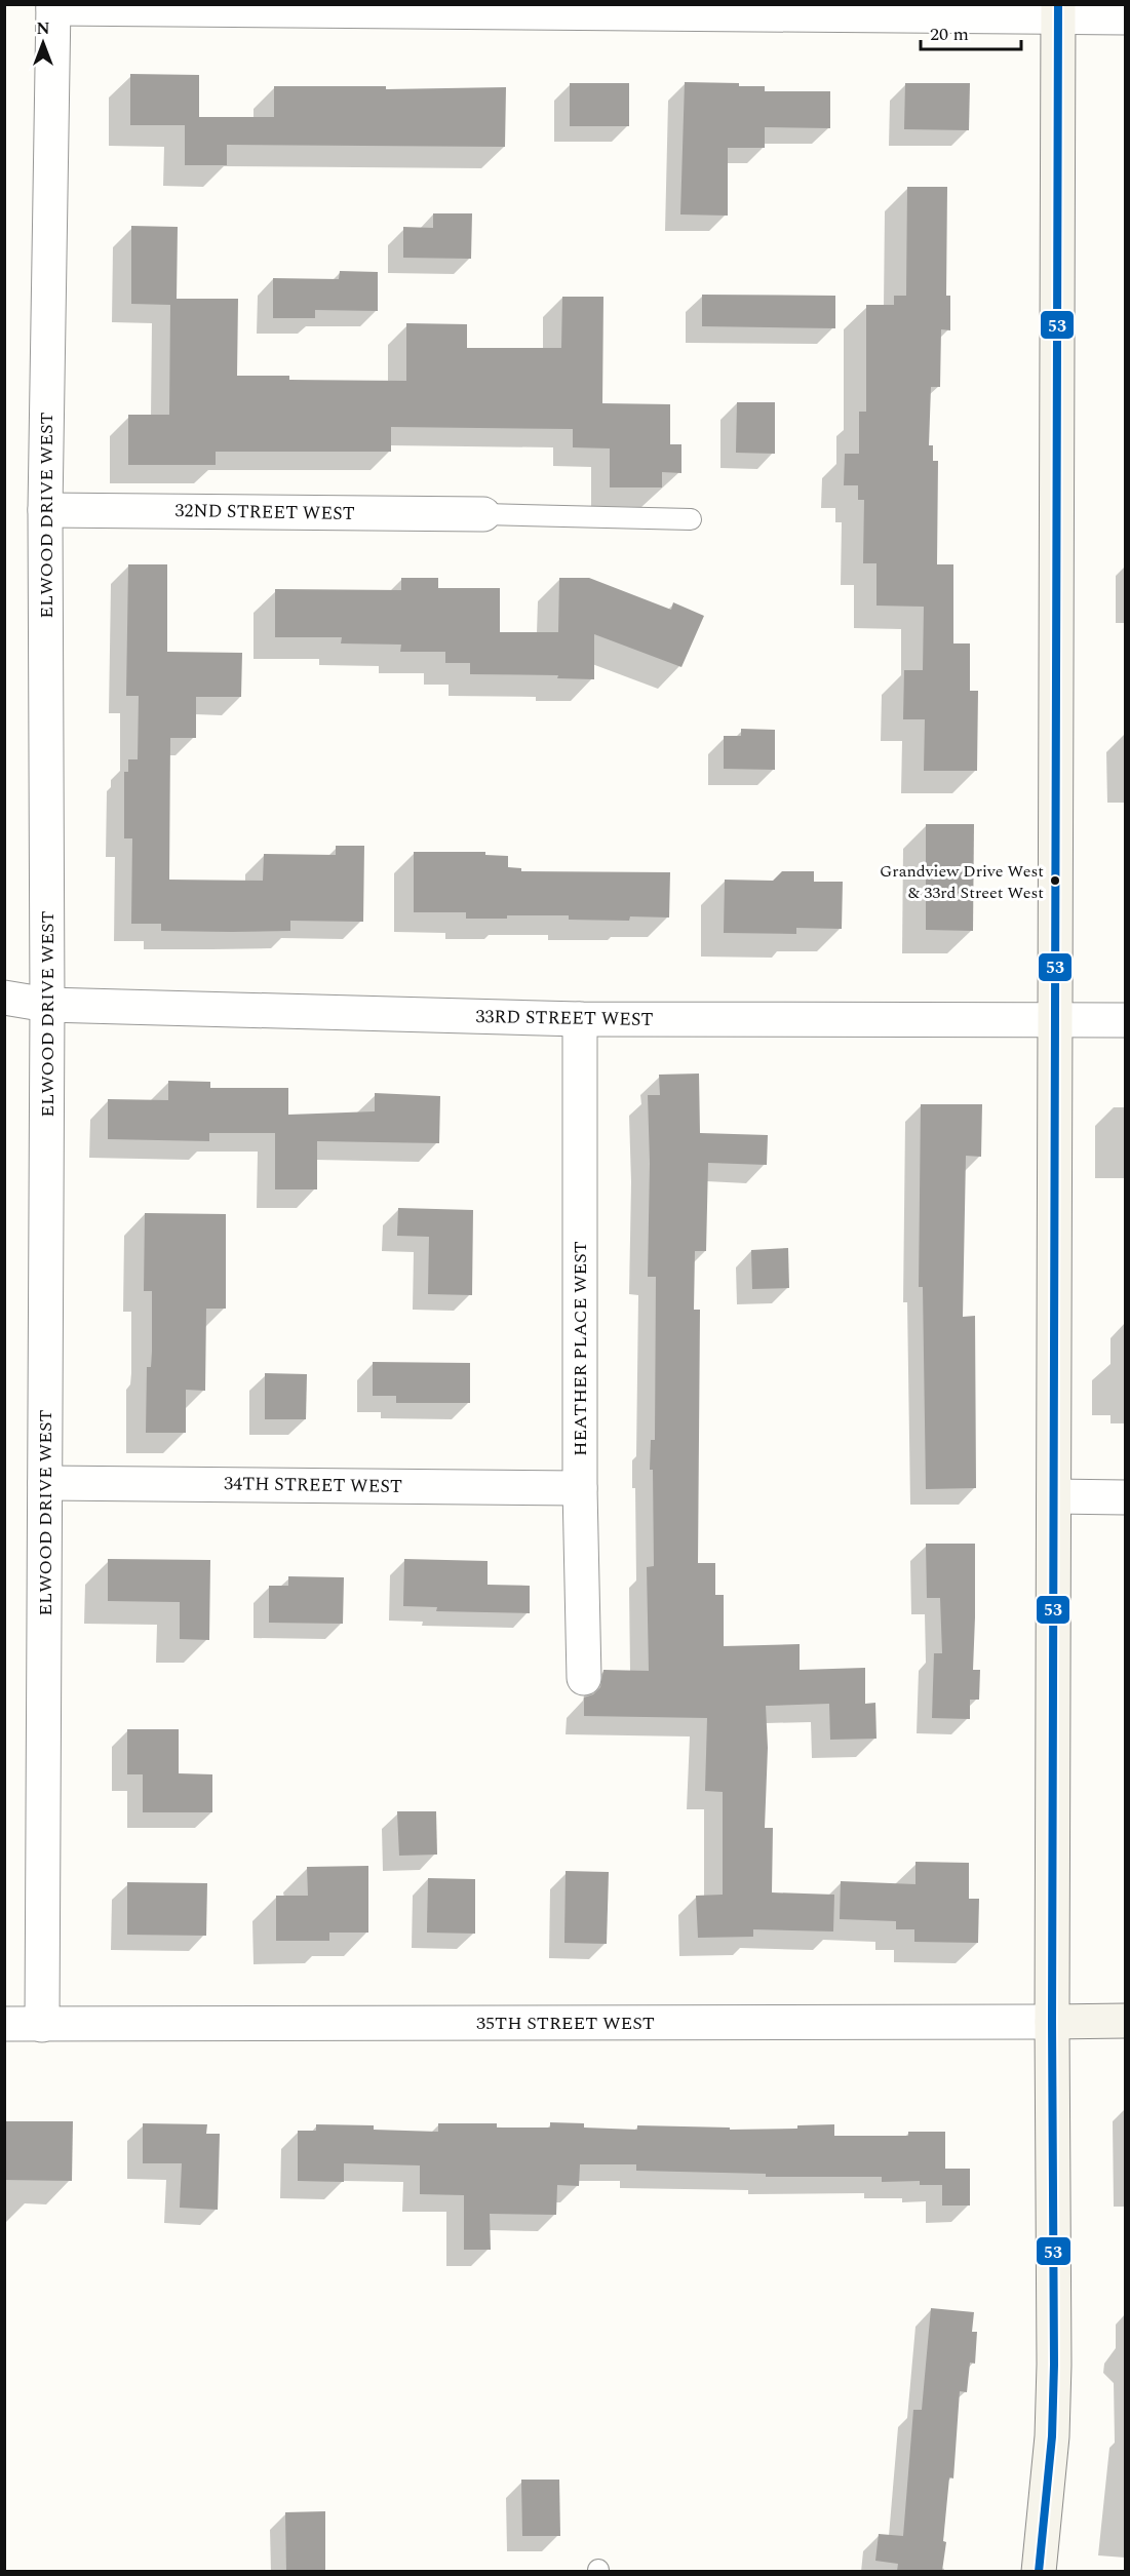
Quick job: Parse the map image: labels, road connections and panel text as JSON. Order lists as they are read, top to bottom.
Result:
{
  "streets": {
    "street": [
      "32ND STREET WEST",
      "ELWOOD DRIVE WEST",
      "33RD STREET WEST",
      "HEATHER PLACE WEST",
      "34TH STREET WEST",
      "35TH STREET WEST"
    ]
  },
  "crossings": [
    ["32ND STREET WEST", "ELWOOD DRIVE WEST"],
    ["ELWOOD DRIVE WEST", "33RD STREET WEST"],
    ["ELWOOD DRIVE WEST", "34TH STREET WEST"],
    ["ELWOOD DRIVE WEST", "35TH STREET WEST"],
    ["33RD STREET WEST", "HEATHER PLACE WEST"],
    ["HEATHER PLACE WEST", "34TH STREET WEST"]
  ],
  "places": ["Grandview Drive West & 33rd Street West"],
  "lines": ["transit line 53"],
  "scale_bar": "20 m",
  "north": "top"
}
